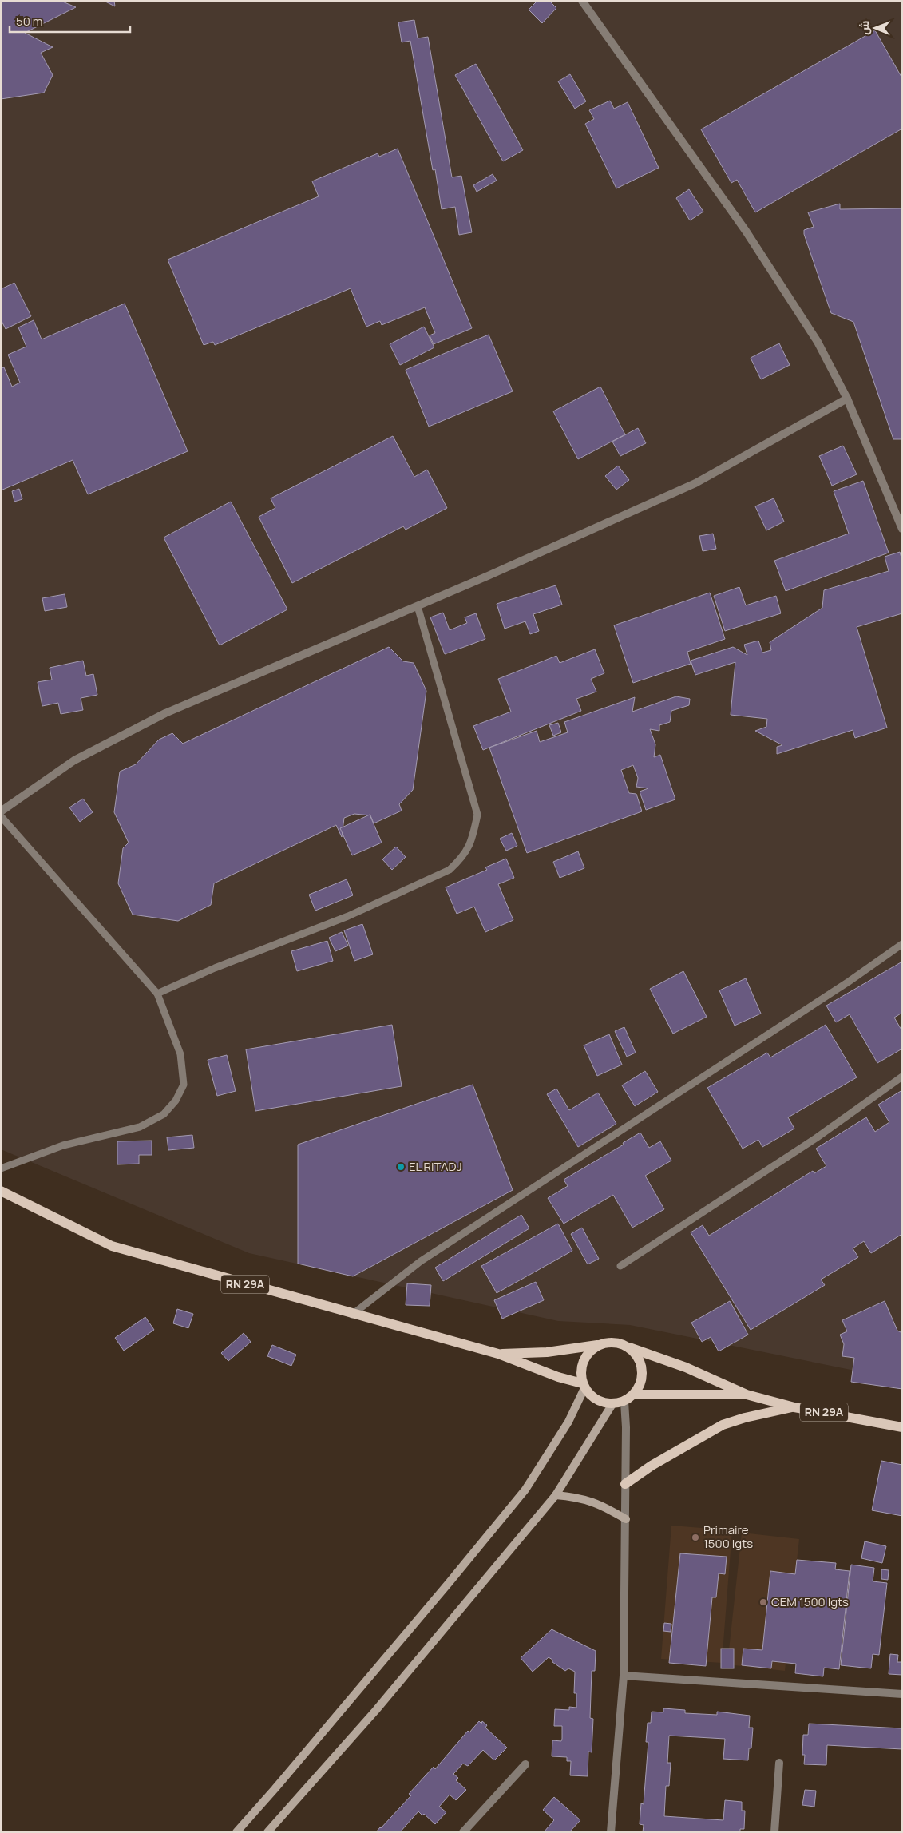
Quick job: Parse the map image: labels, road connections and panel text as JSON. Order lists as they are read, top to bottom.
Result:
{
  "streets": {
    "main road": ["RN 29A"]
  },
  "places": ["EL RITADJ", "Primaire 1500 lgts", "CEM 1500 lgts"],
  "scale_bar": "50 m",
  "north": "left"
}
